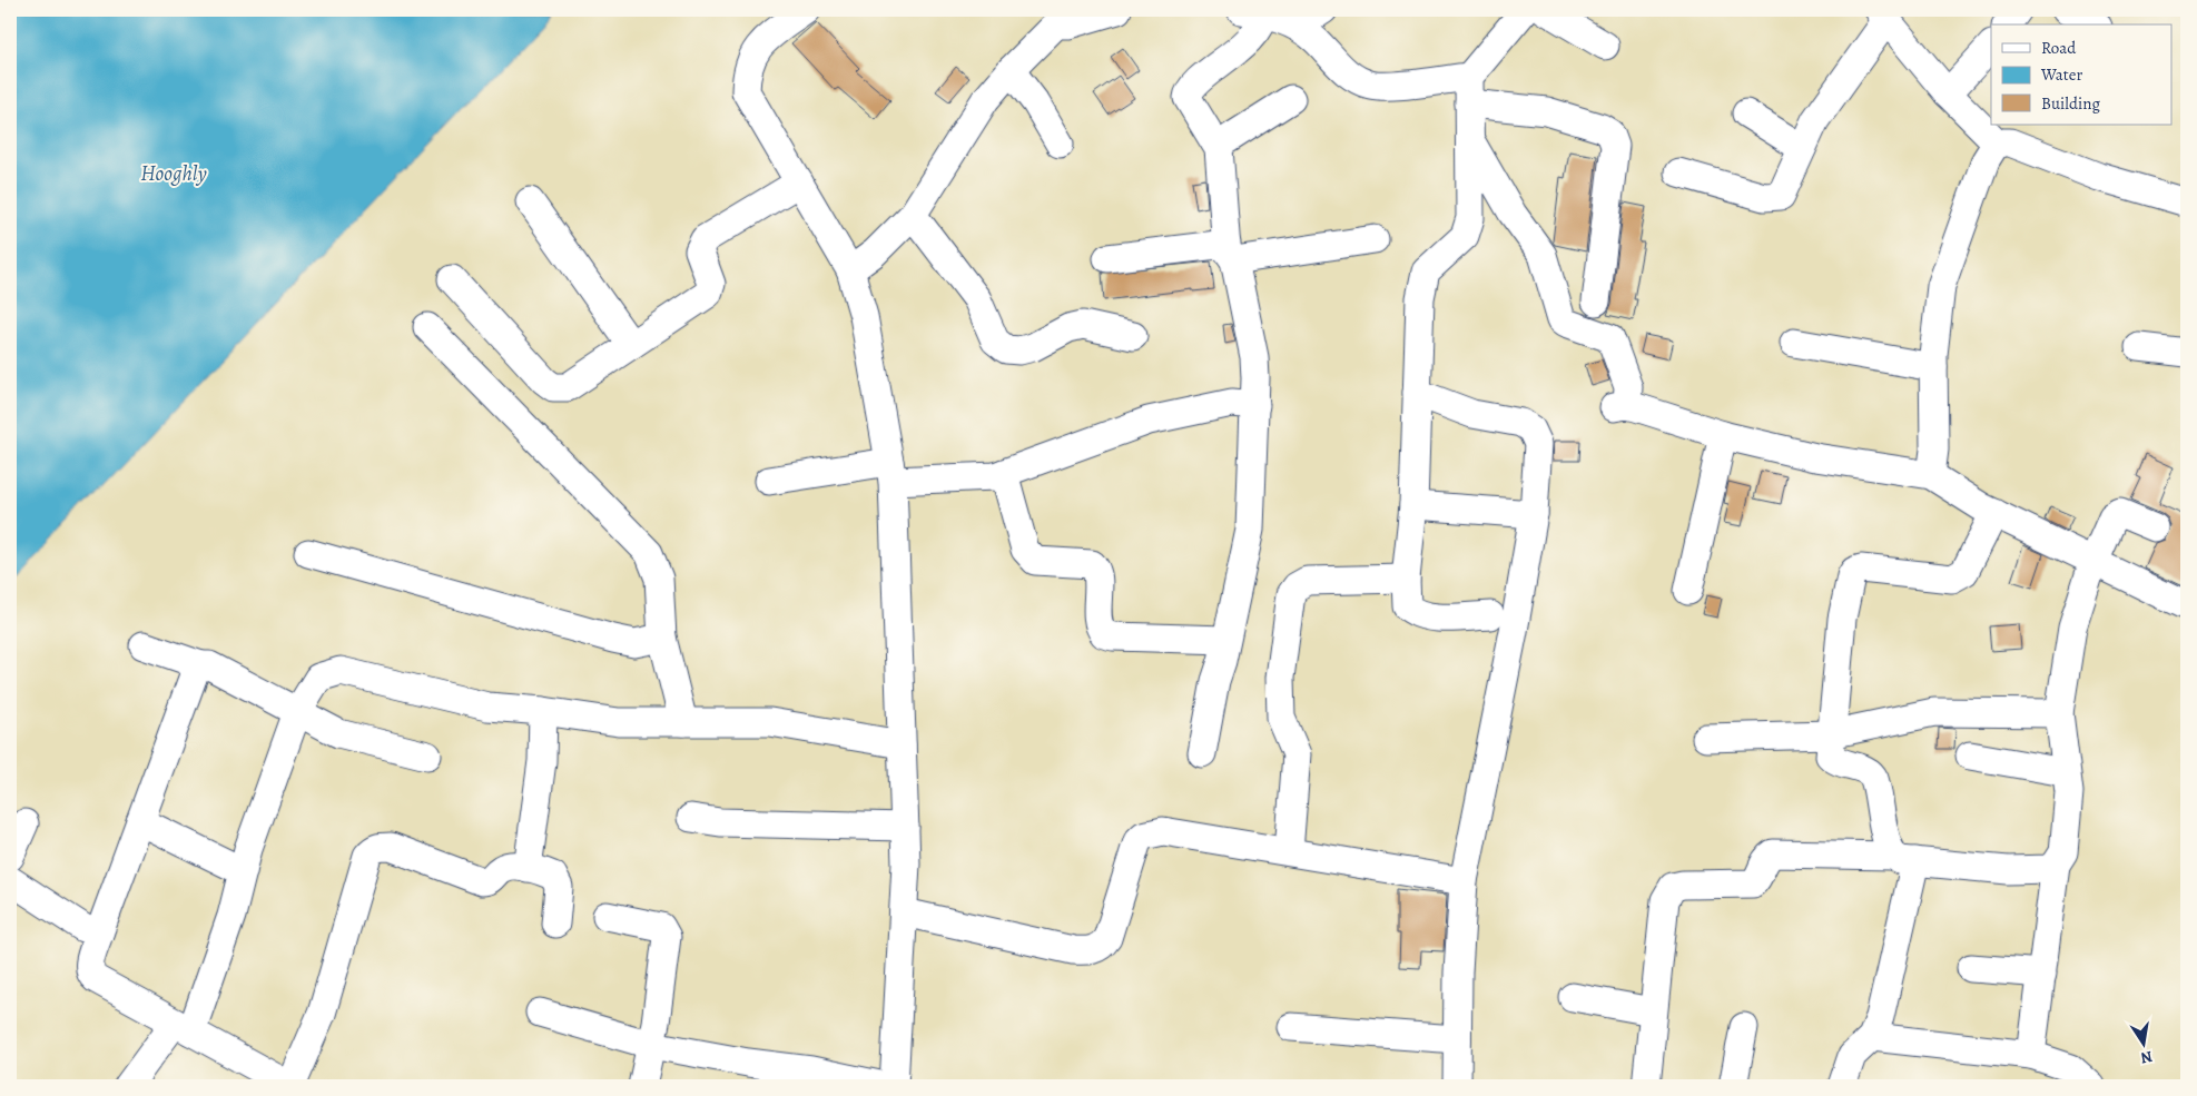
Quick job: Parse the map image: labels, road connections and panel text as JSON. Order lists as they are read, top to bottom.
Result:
{
  "water": ["Hooghly"],
  "legend": ["Road", "Water", "Building"],
  "north": "bottom"
}
